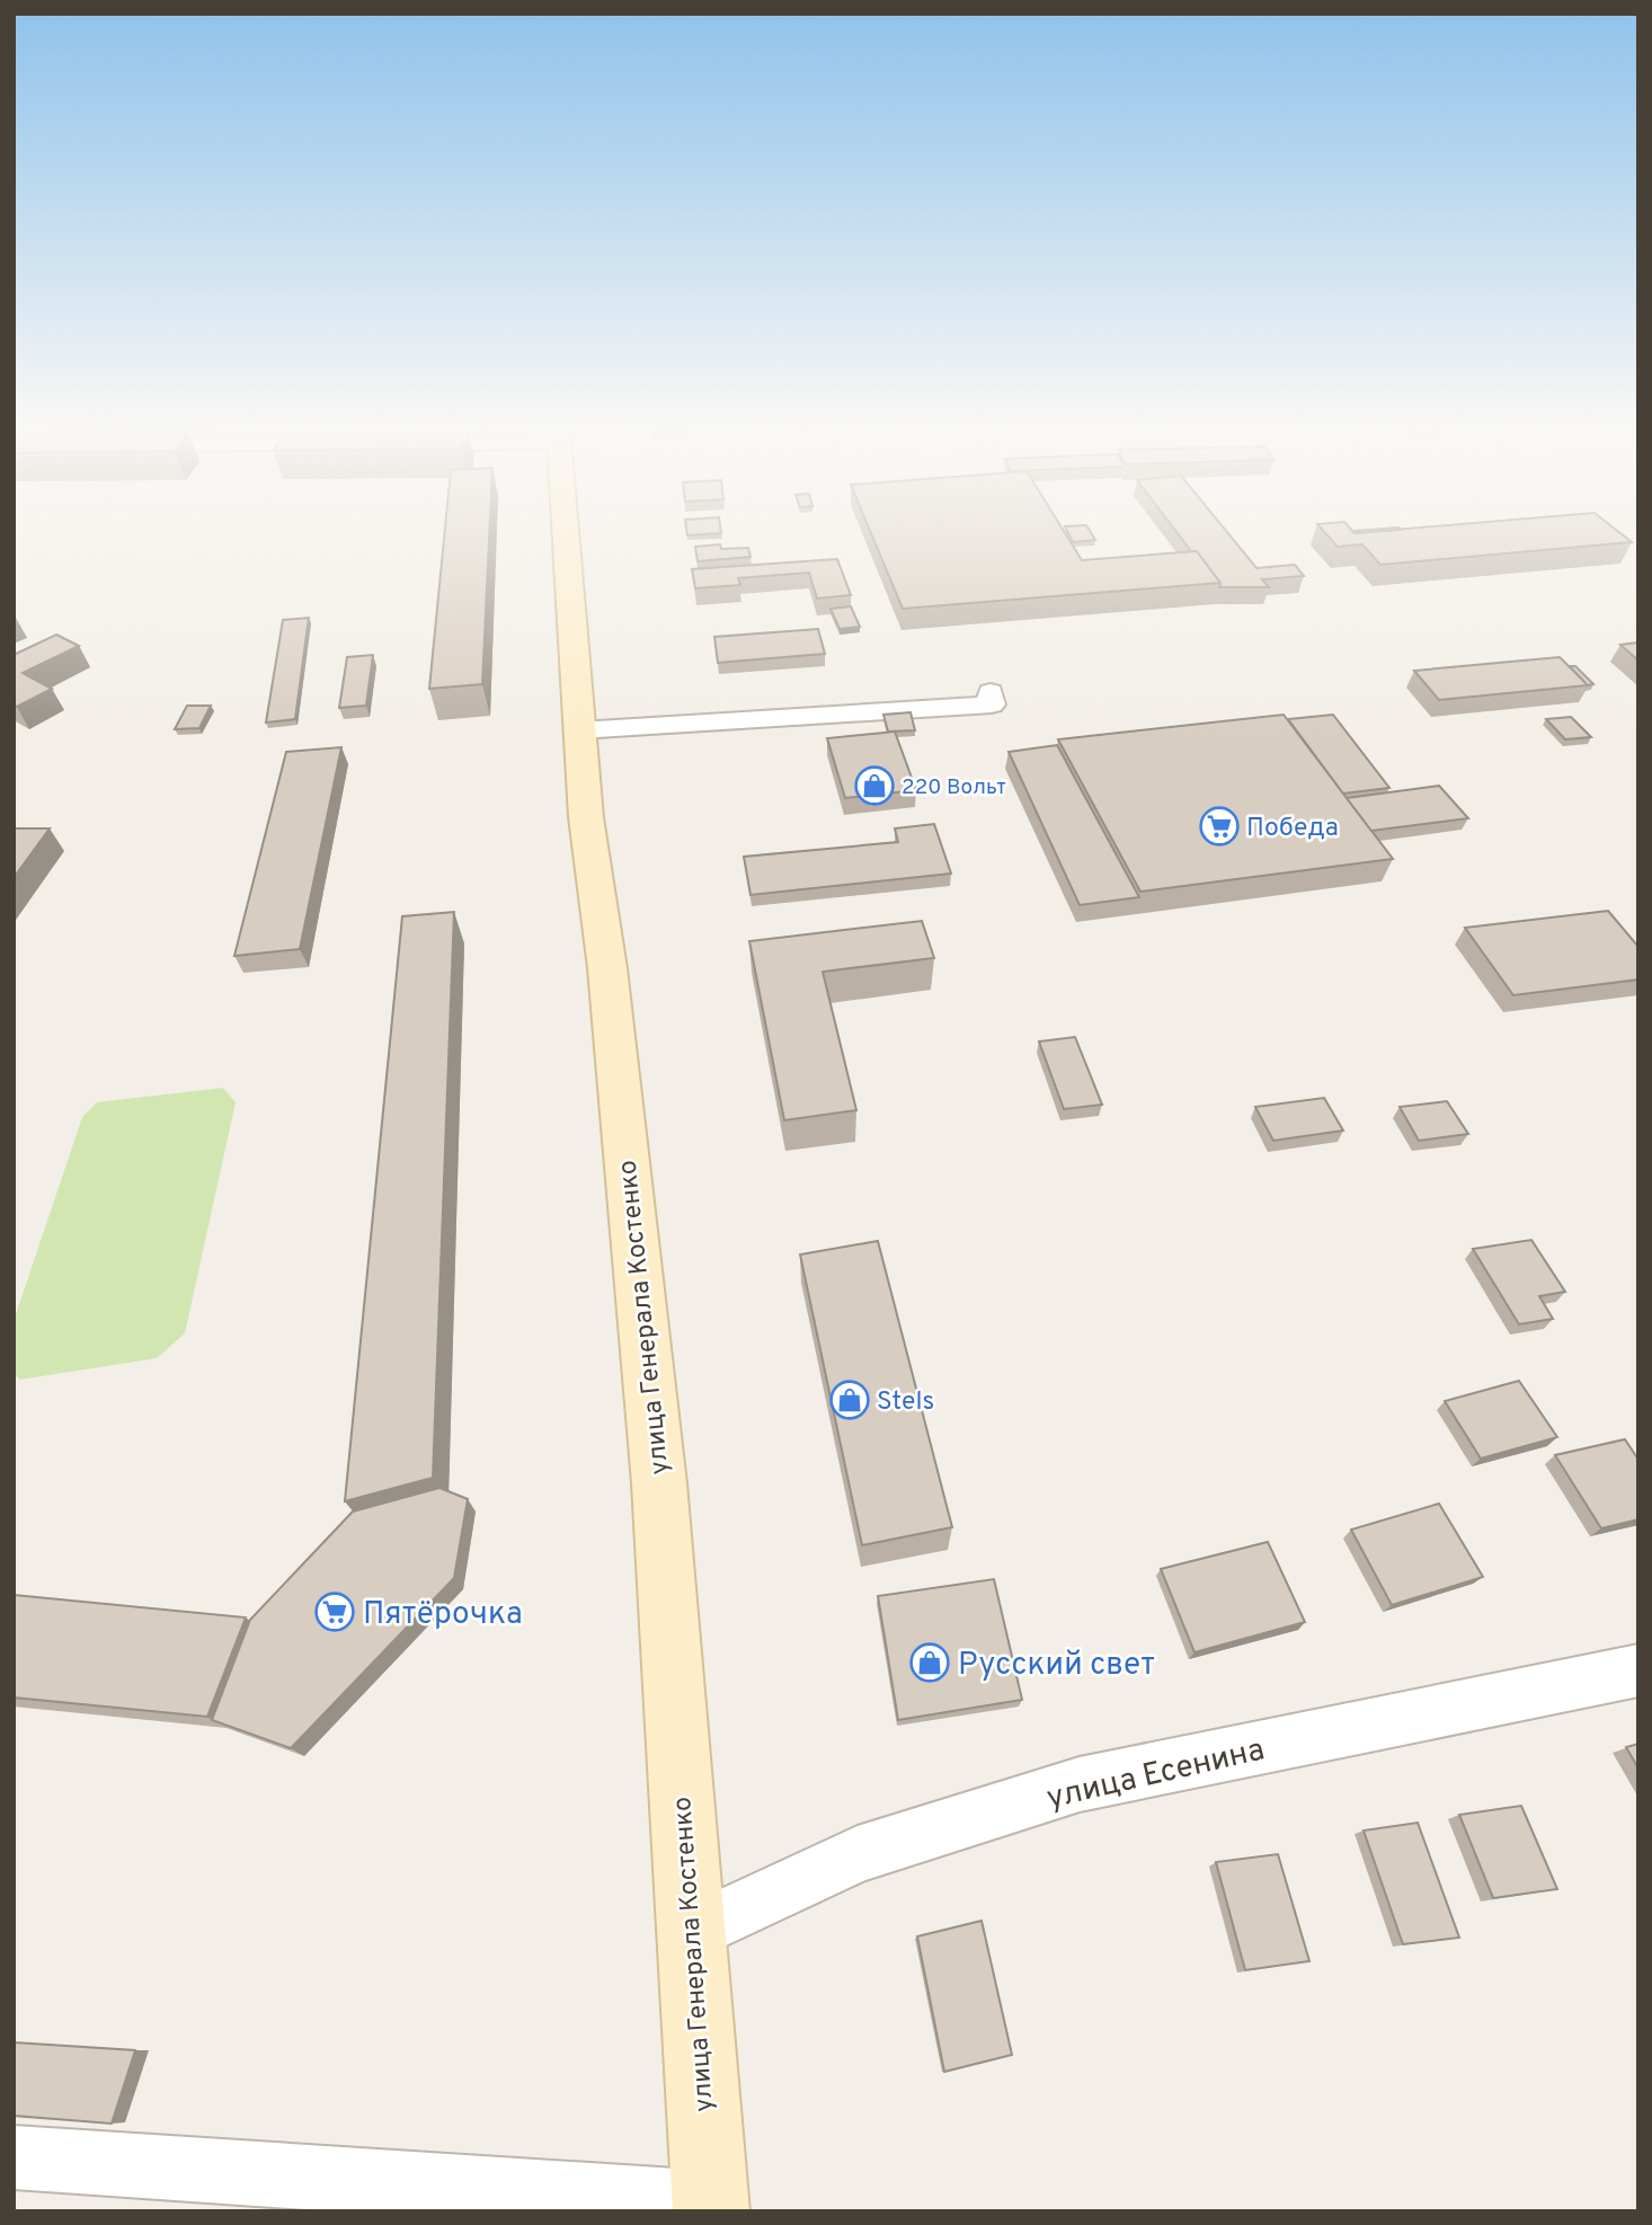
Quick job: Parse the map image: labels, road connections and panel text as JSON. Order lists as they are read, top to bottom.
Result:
{
  "streets": {
    "main road": ["улица Генерала Костенко"],
    "street": ["улица Есенина"]
  },
  "crossings": [
    ["улица Генерала Костенко", "улица Есенина"]
  ],
  "places": {
    "shop": ["220 Вольт", "Stels", "Русский свет"],
    "supermarket": ["Победа", "Пятёрочка"]
  }
}
